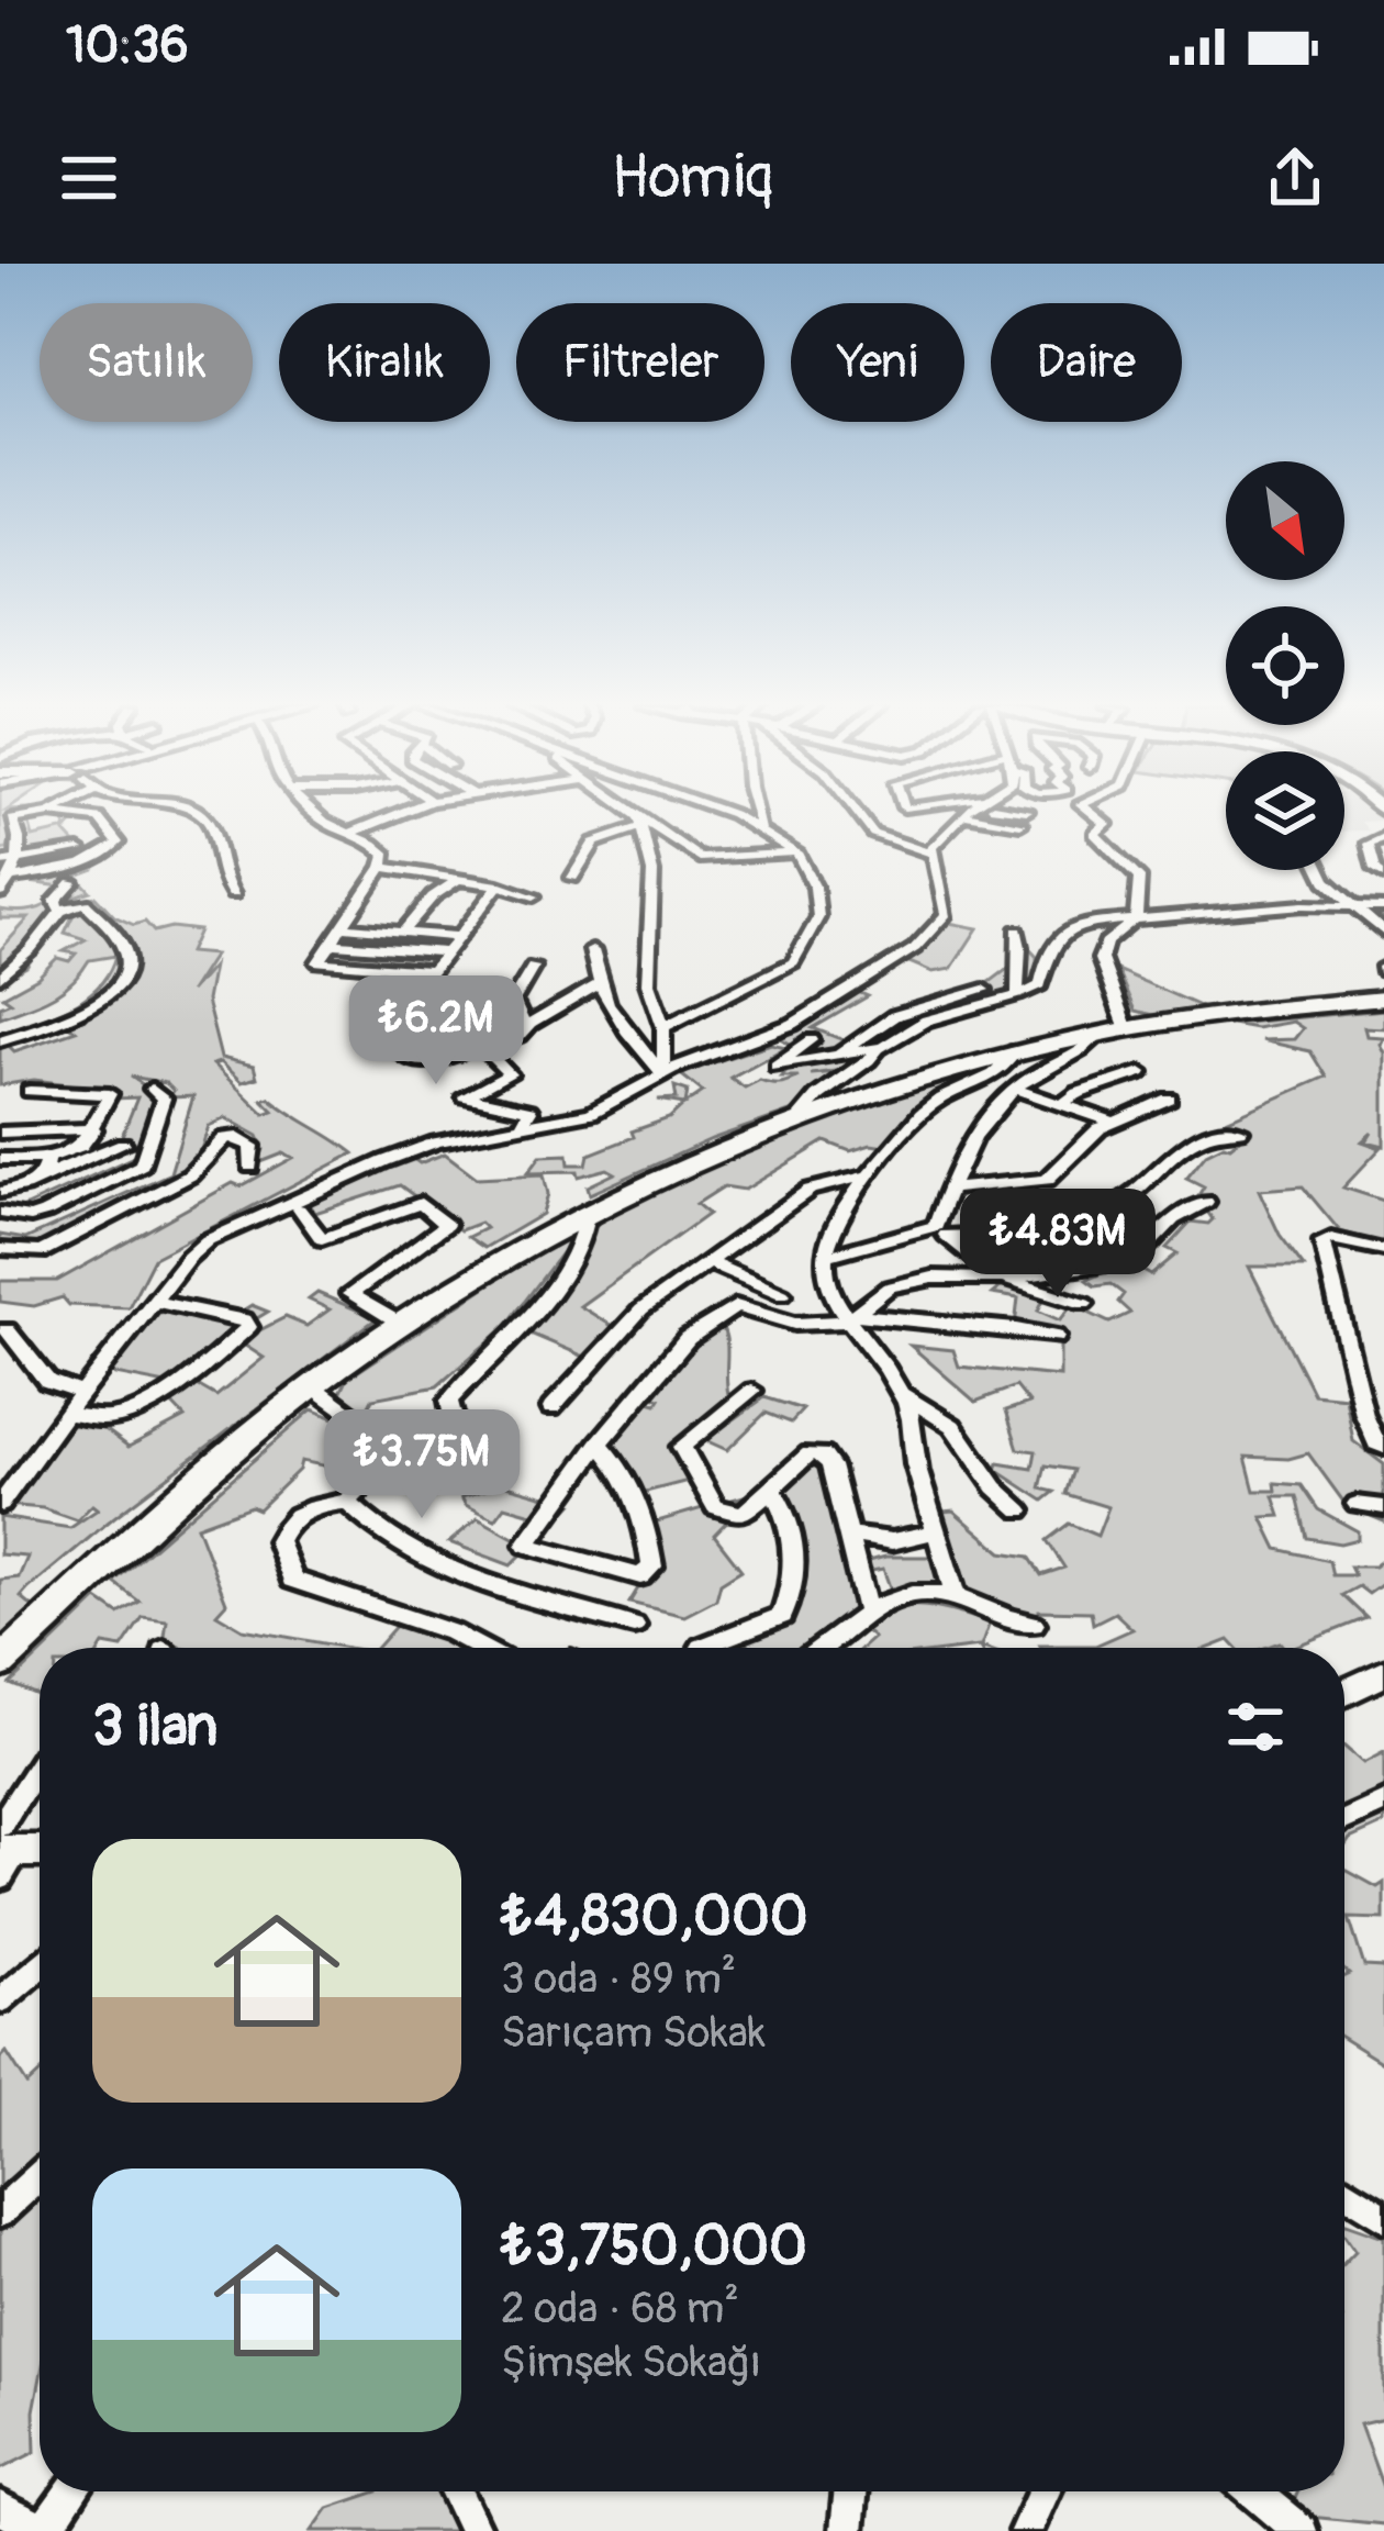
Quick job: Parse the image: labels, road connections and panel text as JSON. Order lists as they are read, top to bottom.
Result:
{
  "north": "bottom right",
  "page": {
    "status": "10:36",
    "header": "Homiq",
    "chip": [
      "Satılık",
      "Kiralık",
      "Filtreler",
      "Yeni",
      "Daire"
    ],
    "price": ["₺6.2M", "₺4.83M", "₺3.75M"],
    "heading": "3 ilan",
    "list": [
      {
        "name": "₺4,830,000",
        "note": "3 oda · 89 m² · Sarıçam Sokak"
      },
      {
        "name": "₺3,750,000",
        "note": "2 oda · 68 m² · Şimşek Sokağı"
      }
    ]
  }
}
